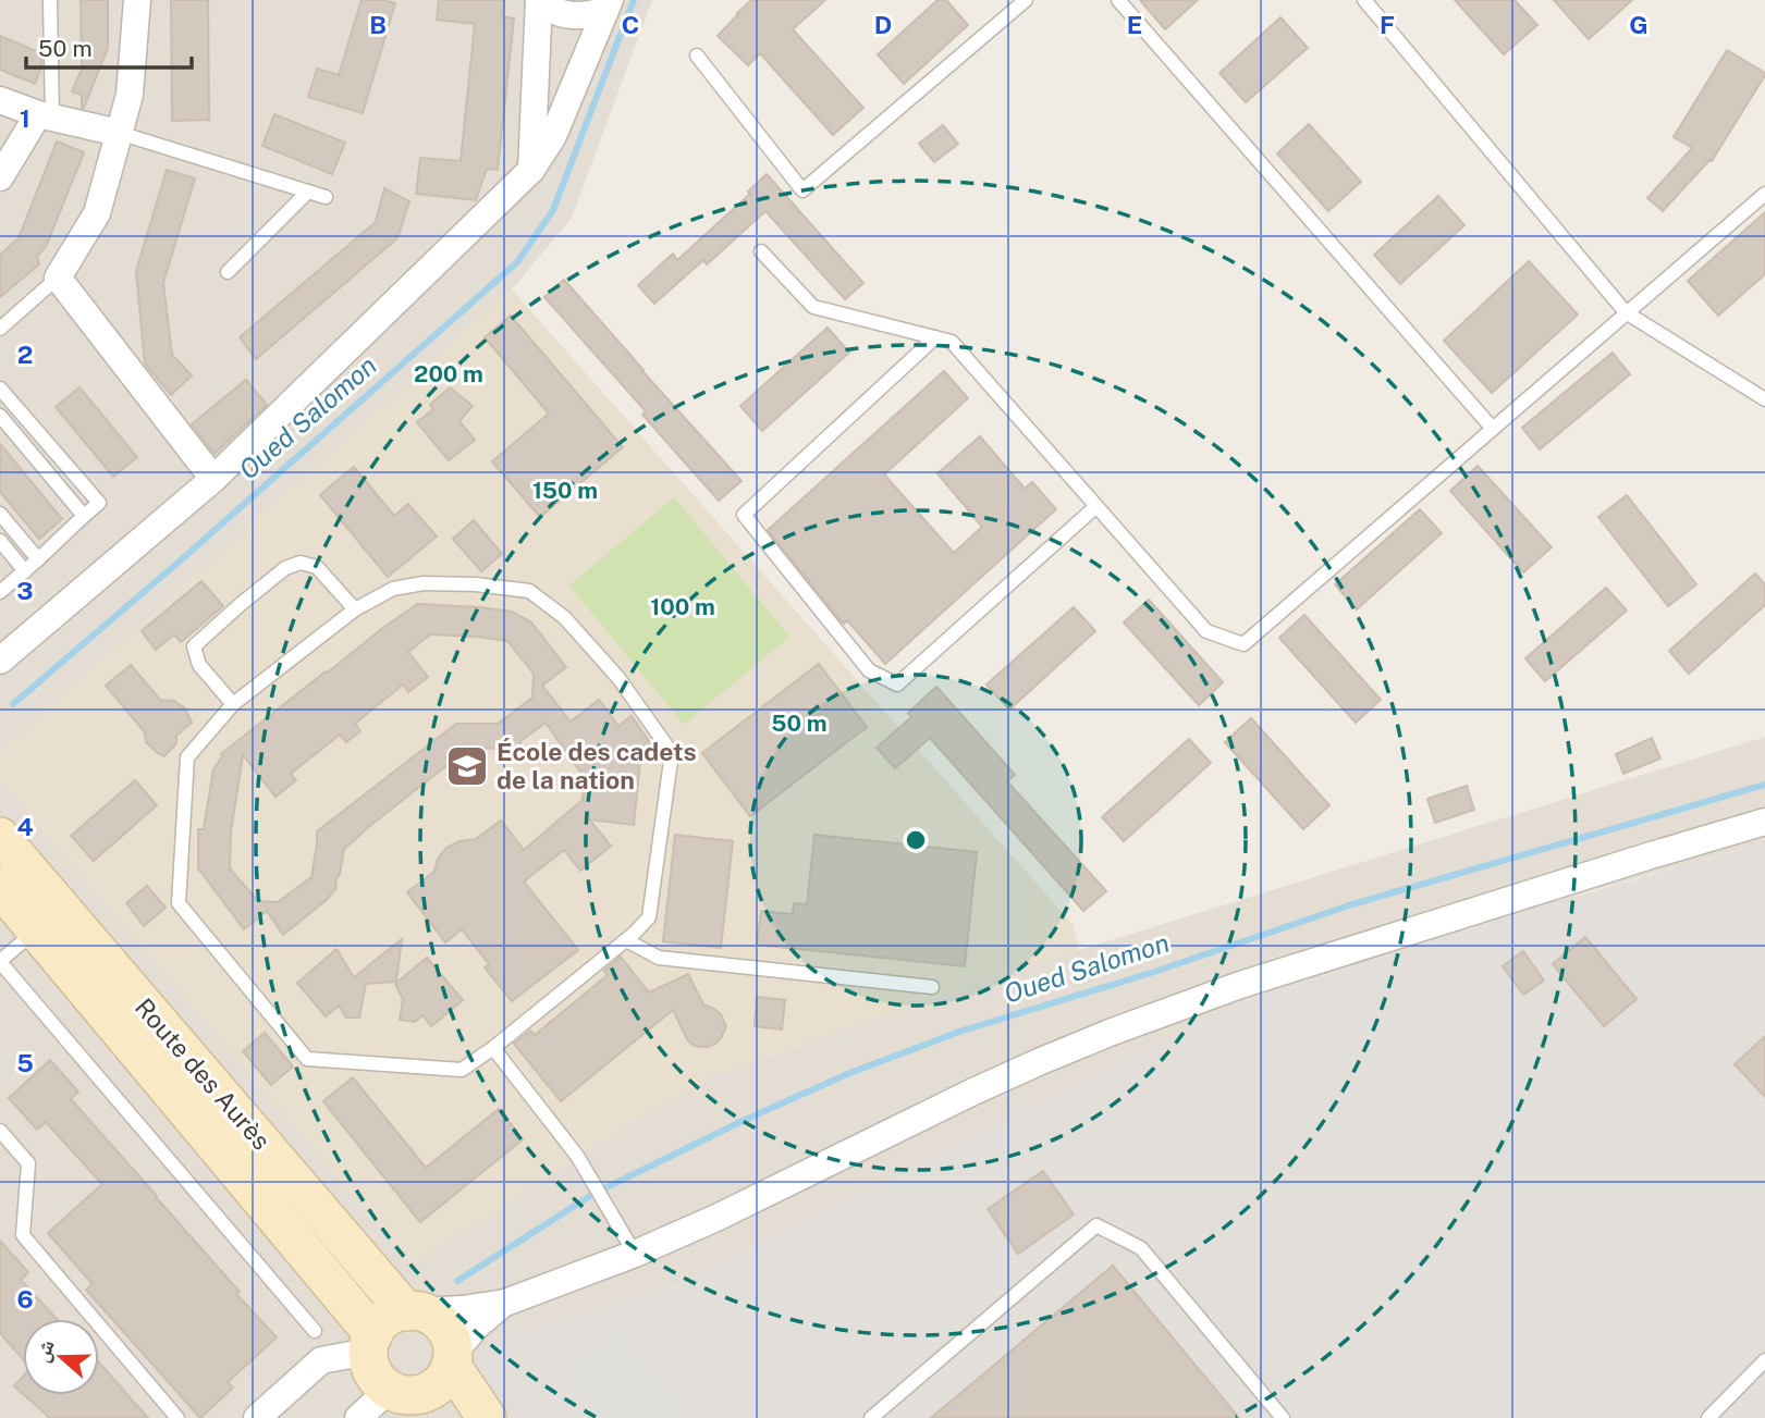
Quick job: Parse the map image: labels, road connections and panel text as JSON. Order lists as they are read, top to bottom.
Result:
{
  "streets": {
    "street": ["Route des Aurès"]
  },
  "water": ["Oued Salomon"],
  "places": {
    "school or university": ["École des cadets de la nation"]
  },
  "scale_bar": "50 m",
  "north": "left",
  "grid": {
    "columns": [
      "B",
      "C",
      "D",
      "E",
      "F",
      "G"
    ],
    "rows": [
      "1",
      "2",
      "3",
      "4",
      "5",
      "6"
    ]
  },
  "rings": [
    "200 m",
    "150 m",
    "100 m",
    "50 m"
  ]
}
